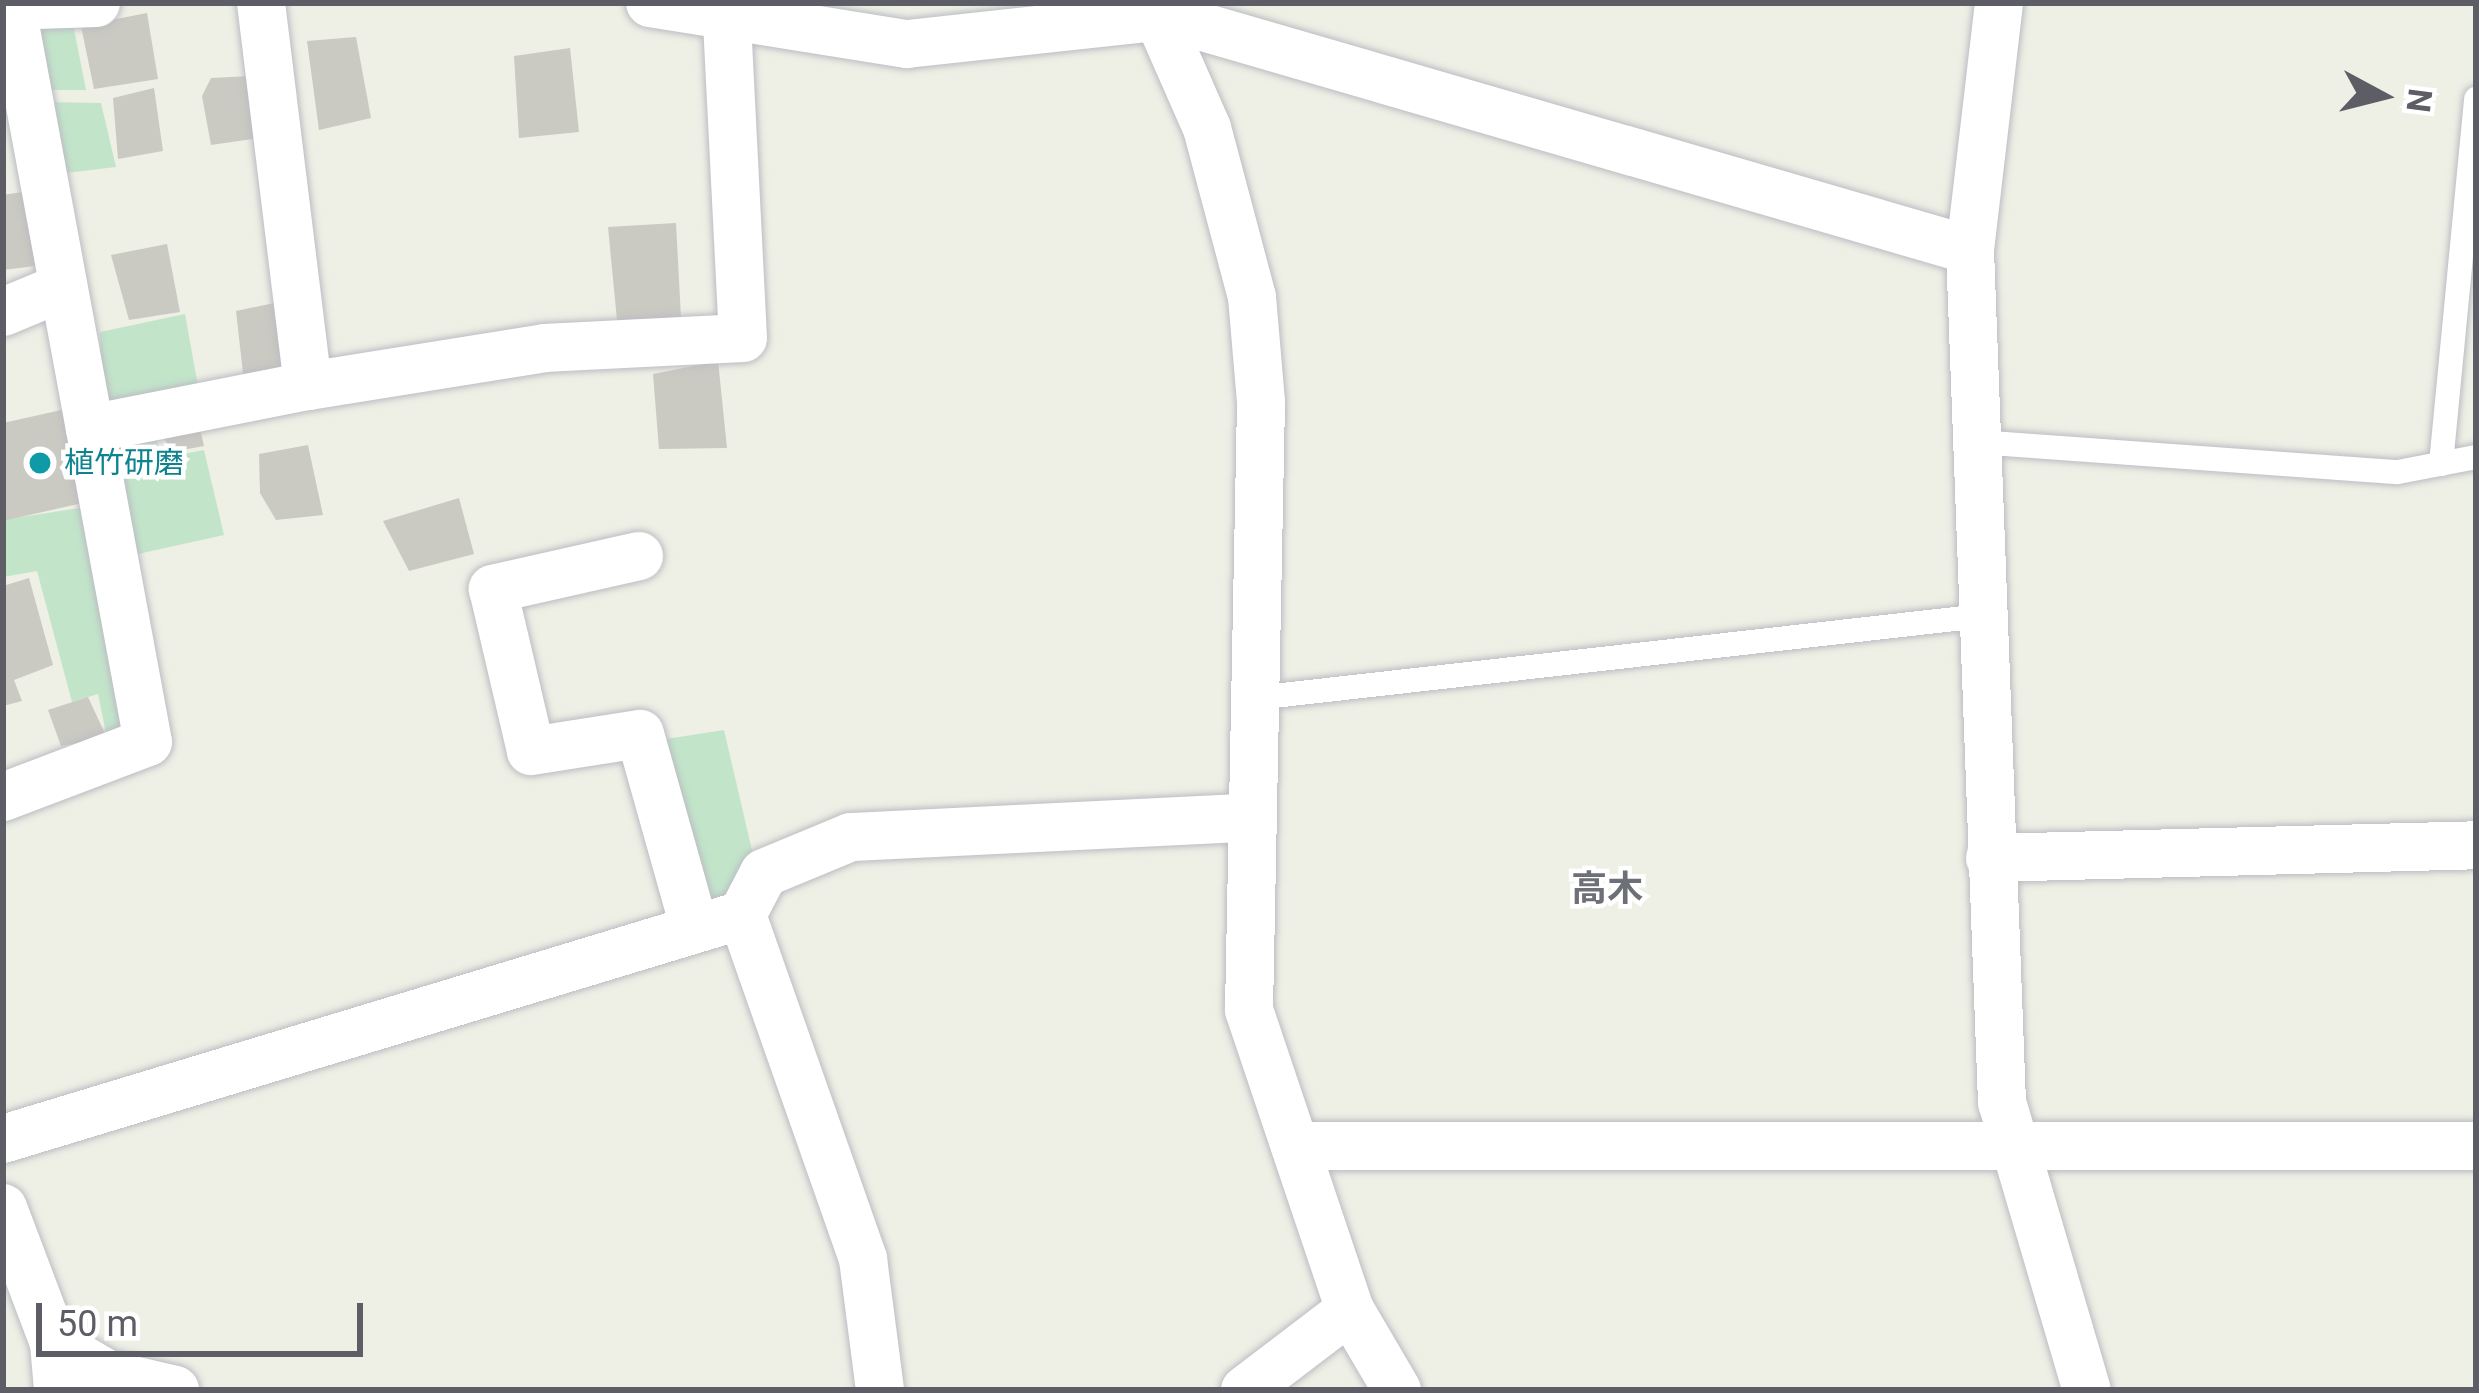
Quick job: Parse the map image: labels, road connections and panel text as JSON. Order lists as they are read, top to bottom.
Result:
{
  "districts": ["高木"],
  "places": ["植竹研磨"],
  "scale_bar": "50 m",
  "north": "right"
}
